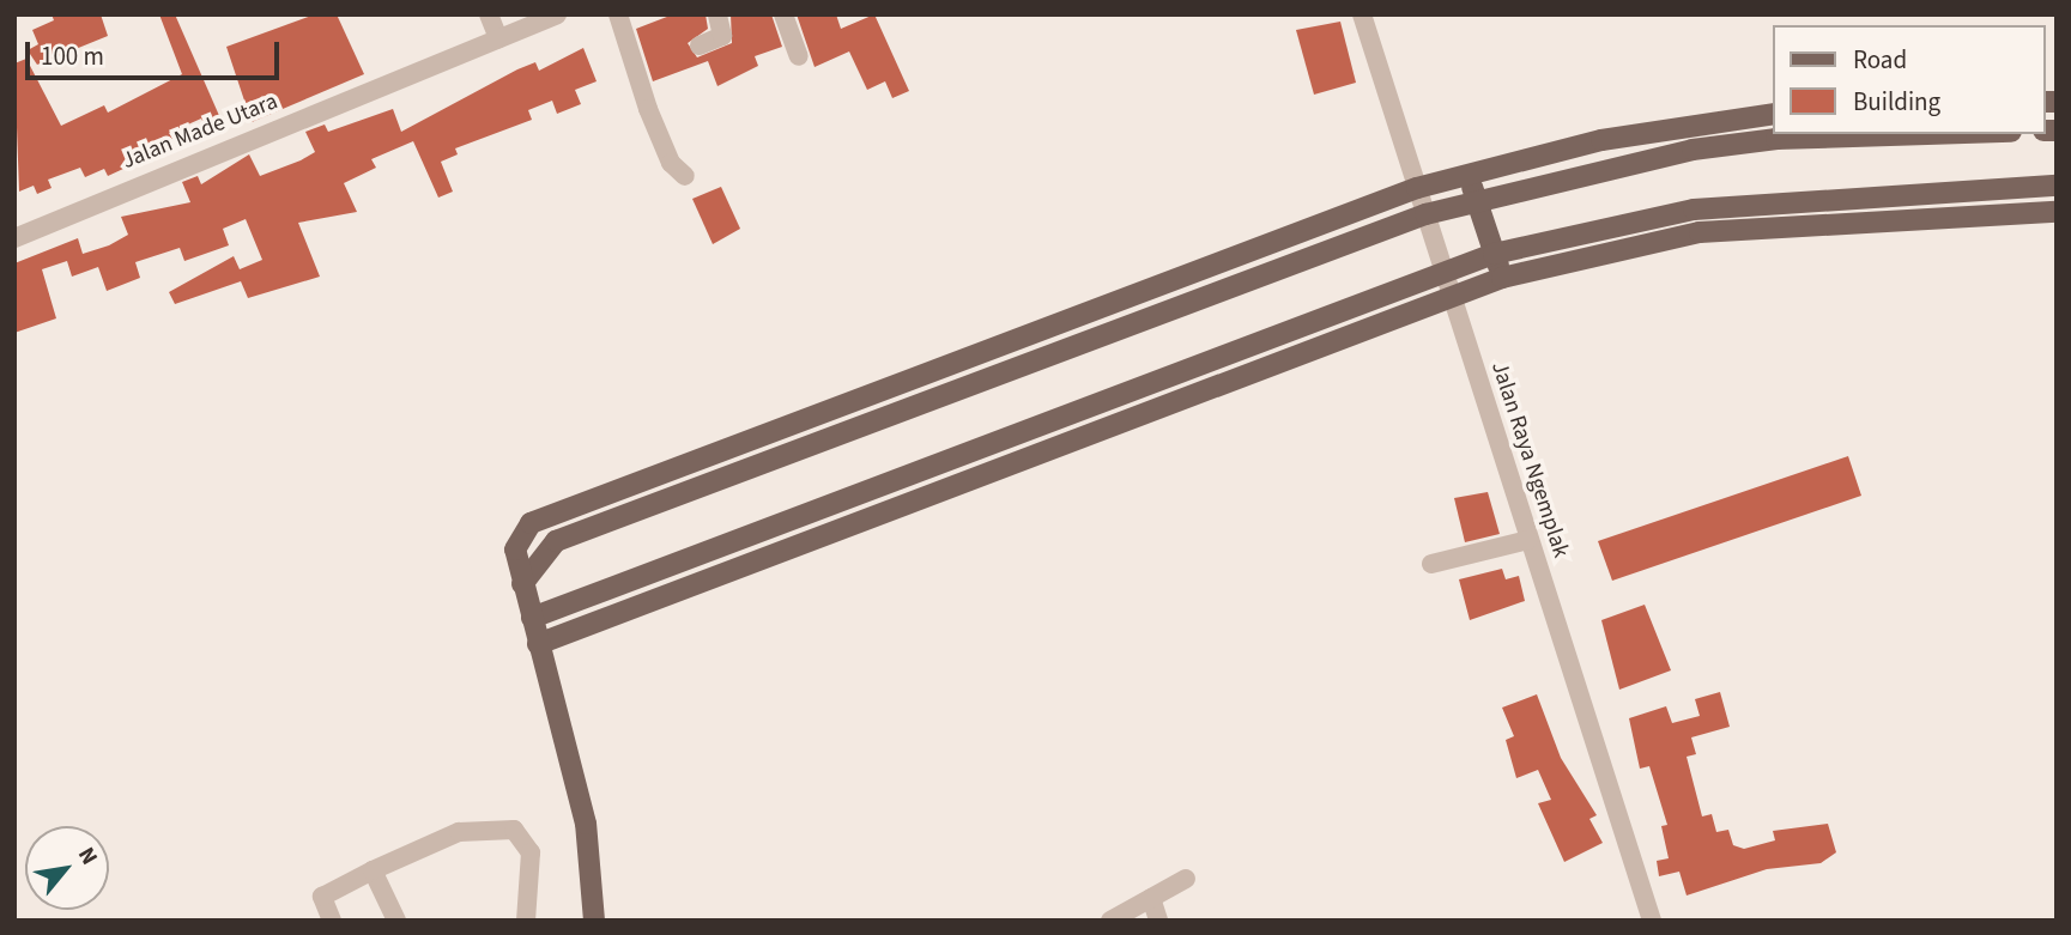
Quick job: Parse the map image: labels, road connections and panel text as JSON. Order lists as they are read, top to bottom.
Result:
{
  "streets": {
    "street": ["Jalan Made Utara", "Jalan Raya Ngemplak"]
  },
  "legend": ["Road", "Building"],
  "scale_bar": "100 m",
  "north": "top right"
}
